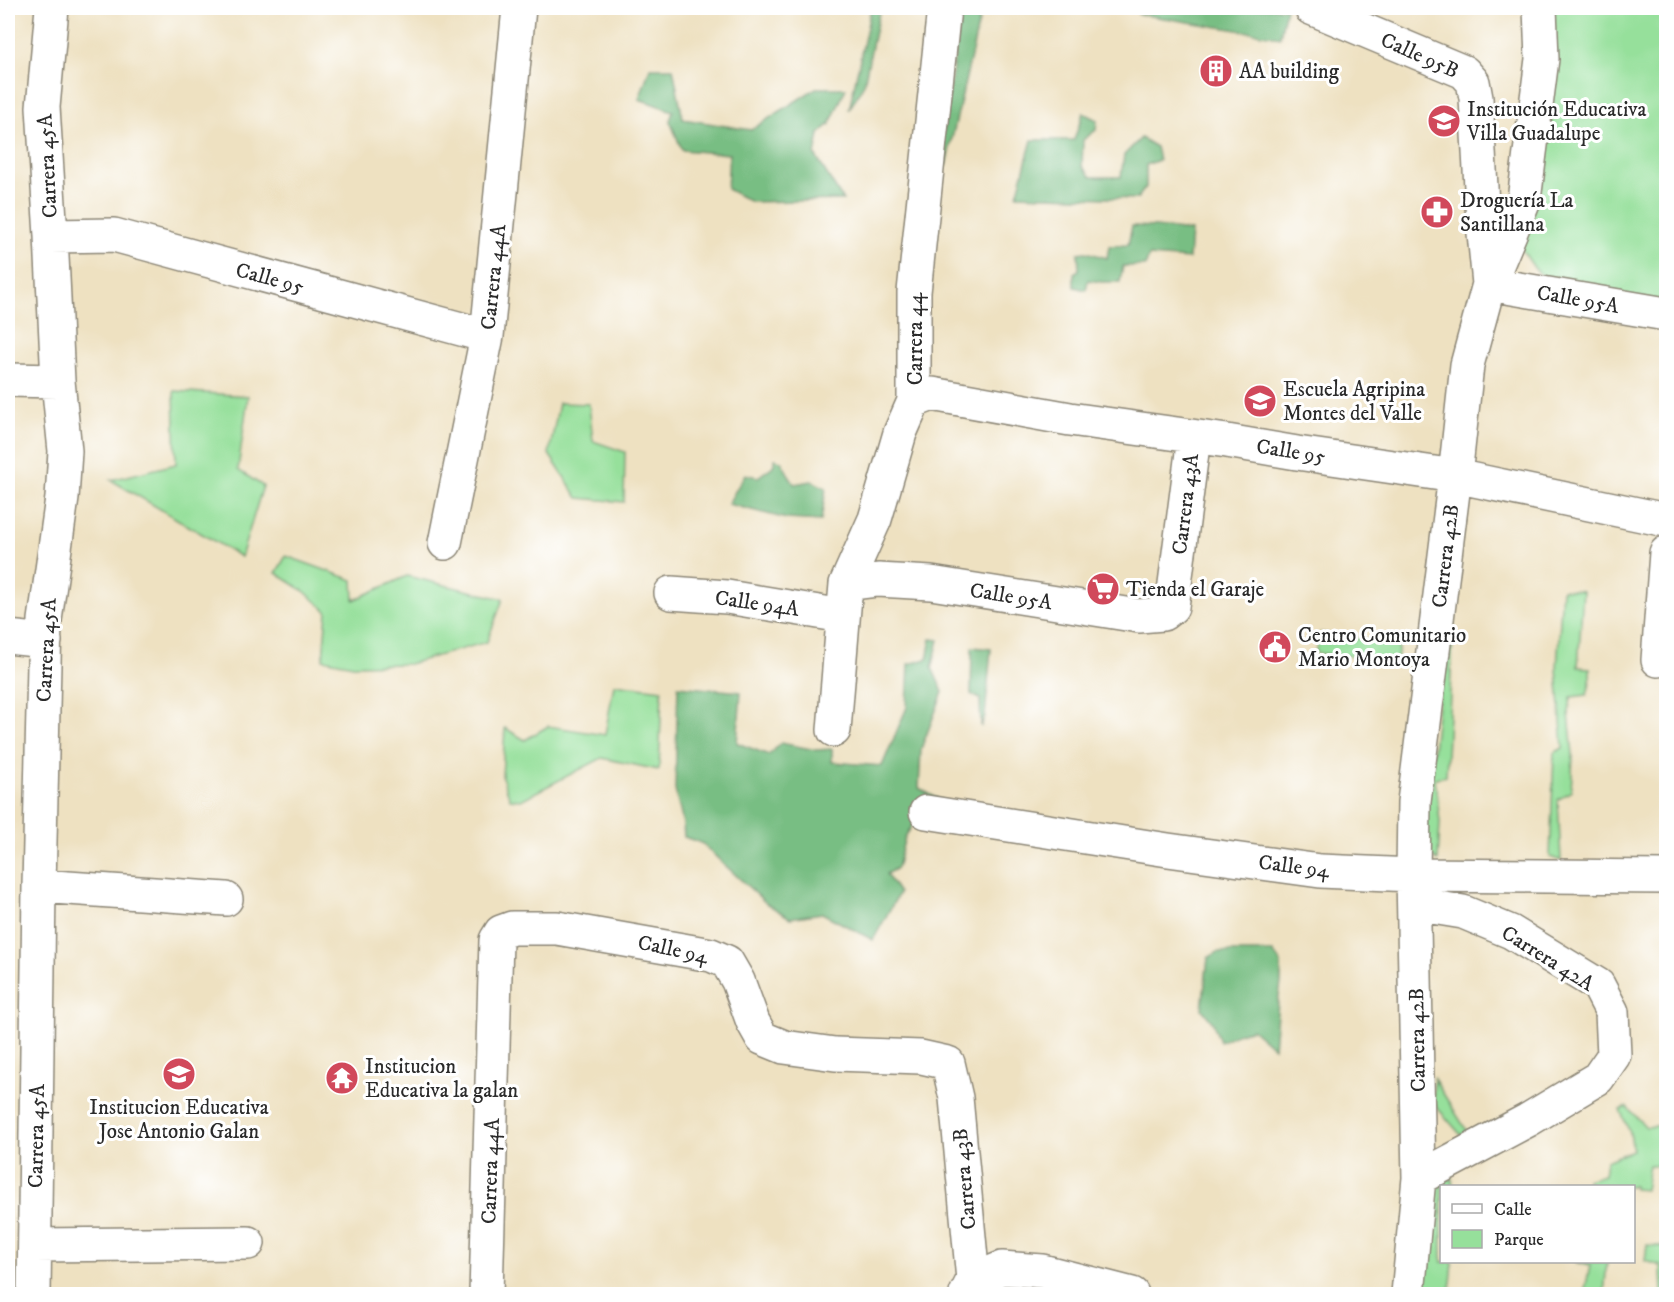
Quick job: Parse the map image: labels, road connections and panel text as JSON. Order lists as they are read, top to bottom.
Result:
{
  "streets": {
    "street": [
      "Calle 95B",
      "Carrera 45A",
      "Carrera 44A",
      "Calle 95",
      "Calle 95A",
      "Carrera 44",
      "Carrera 43A",
      "Carrera 42B",
      "Calle 94A",
      "Calle 94",
      "Carrera 42A",
      "Carrera 43B"
    ]
  },
  "crossings": [
    ["Calle 95B", "Calle 95A"],
    ["Calle 95B", "Carrera 42B"],
    ["Carrera 45A", "Calle 95"],
    ["Carrera 44A", "Calle 95"],
    ["Carrera 44A", "Calle 94"],
    ["Calle 95", "Carrera 44"],
    ["Calle 95", "Carrera 43A"],
    ["Calle 95", "Carrera 42B"],
    ["Calle 95A", "Carrera 44"],
    ["Calle 95A", "Carrera 43A"],
    ["Calle 95A", "Carrera 42B"],
    ["Carrera 44", "Calle 94A"],
    ["Carrera 42B", "Calle 94"],
    ["Carrera 42B", "Carrera 42A"],
    ["Calle 94", "Carrera 42A"],
    ["Calle 94", "Carrera 43B"]
  ],
  "places": {
    "building": ["AA building"],
    "school or university": ["Institución Educativa Villa Guadalupe", "Escuela Agripina Montes del Valle", "Institucion Educativa Jose Antonio Galan"],
    "pharmacy": ["Droguería La Santillana"],
    "supermarket": ["Tienda el Garaje"],
    "public building": ["Centro Comunitario Mario Montoya"],
    "temple": ["Institucion Educativa la galan"]
  },
  "legend": ["Calle", "Parque"]
}
